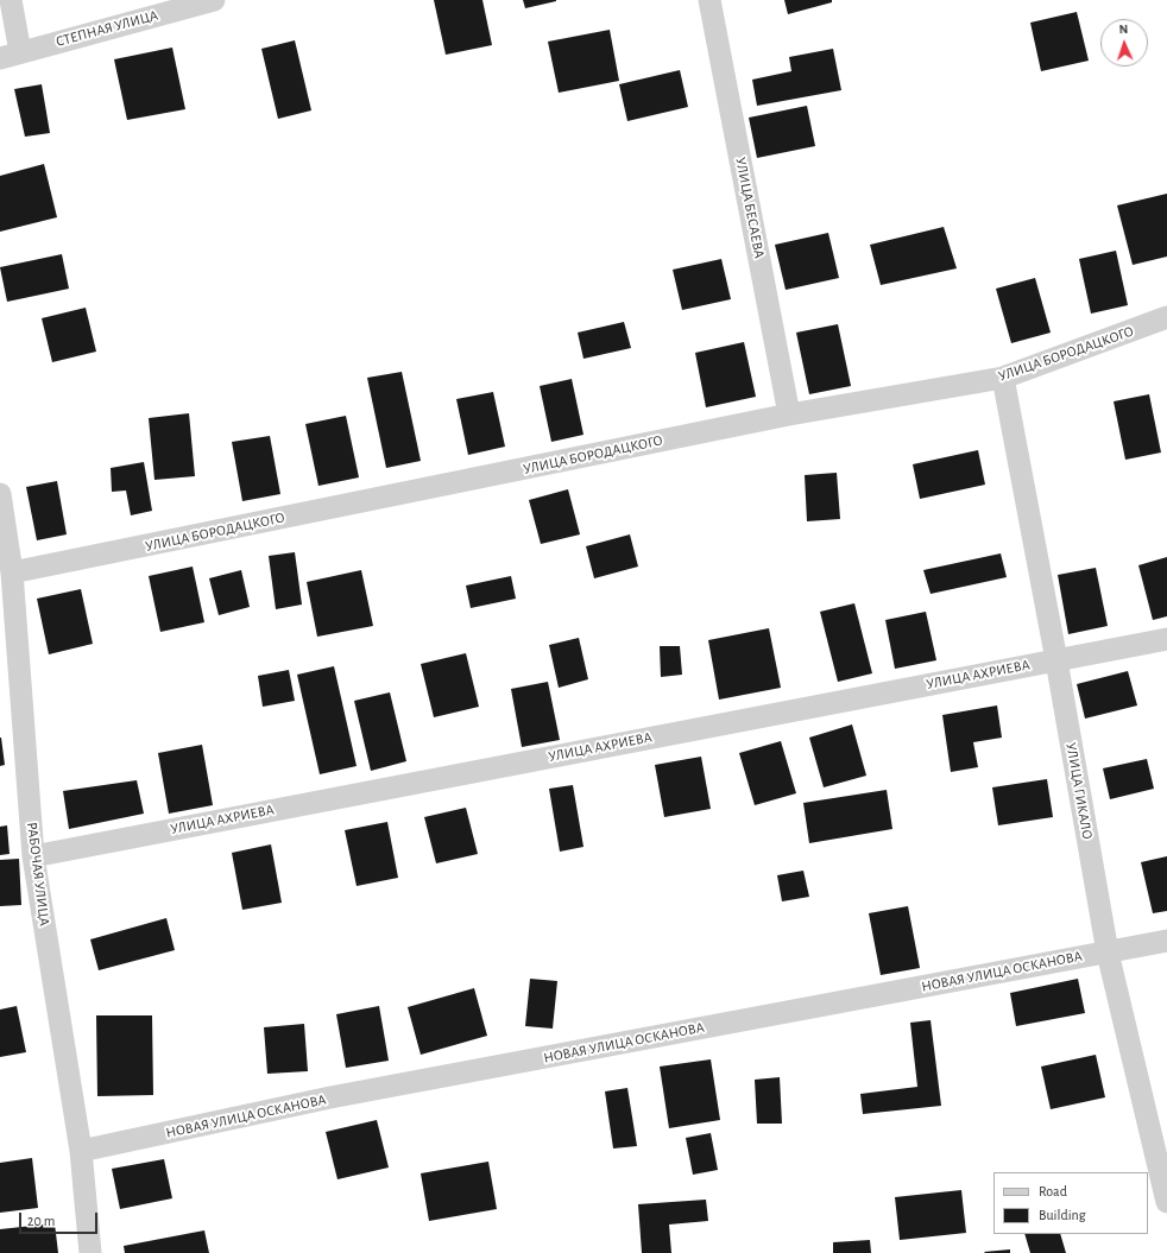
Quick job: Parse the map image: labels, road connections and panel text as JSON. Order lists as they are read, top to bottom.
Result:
{
  "streets": {
    "street": [
      "СТЕПНАЯ УЛИЦА",
      "УЛИЦА БЕСАЕВА",
      "УЛИЦА БОРОДАЦКОГО",
      "УЛИЦА АХРИЕВА",
      "УЛИЦА ГИКАЛО",
      "РАБОЧАЯ УЛИЦА",
      "НОВАЯ УЛИЦА ОСКАНОВА"
    ]
  },
  "crossings": [
    ["УЛИЦА БЕСАЕВА", "УЛИЦА БОРОДАЦКОГО"],
    ["УЛИЦА БОРОДАЦКОГО", "УЛИЦА ГИКАЛО"],
    ["УЛИЦА БОРОДАЦКОГО", "РАБОЧАЯ УЛИЦА"],
    ["УЛИЦА АХРИЕВА", "УЛИЦА ГИКАЛО"],
    ["УЛИЦА АХРИЕВА", "РАБОЧАЯ УЛИЦА"],
    ["УЛИЦА ГИКАЛО", "НОВАЯ УЛИЦА ОСКАНОВА"],
    ["РАБОЧАЯ УЛИЦА", "НОВАЯ УЛИЦА ОСКАНОВА"]
  ],
  "legend": ["Road", "Building"],
  "scale_bar": "20 m",
  "north": "top"
}
